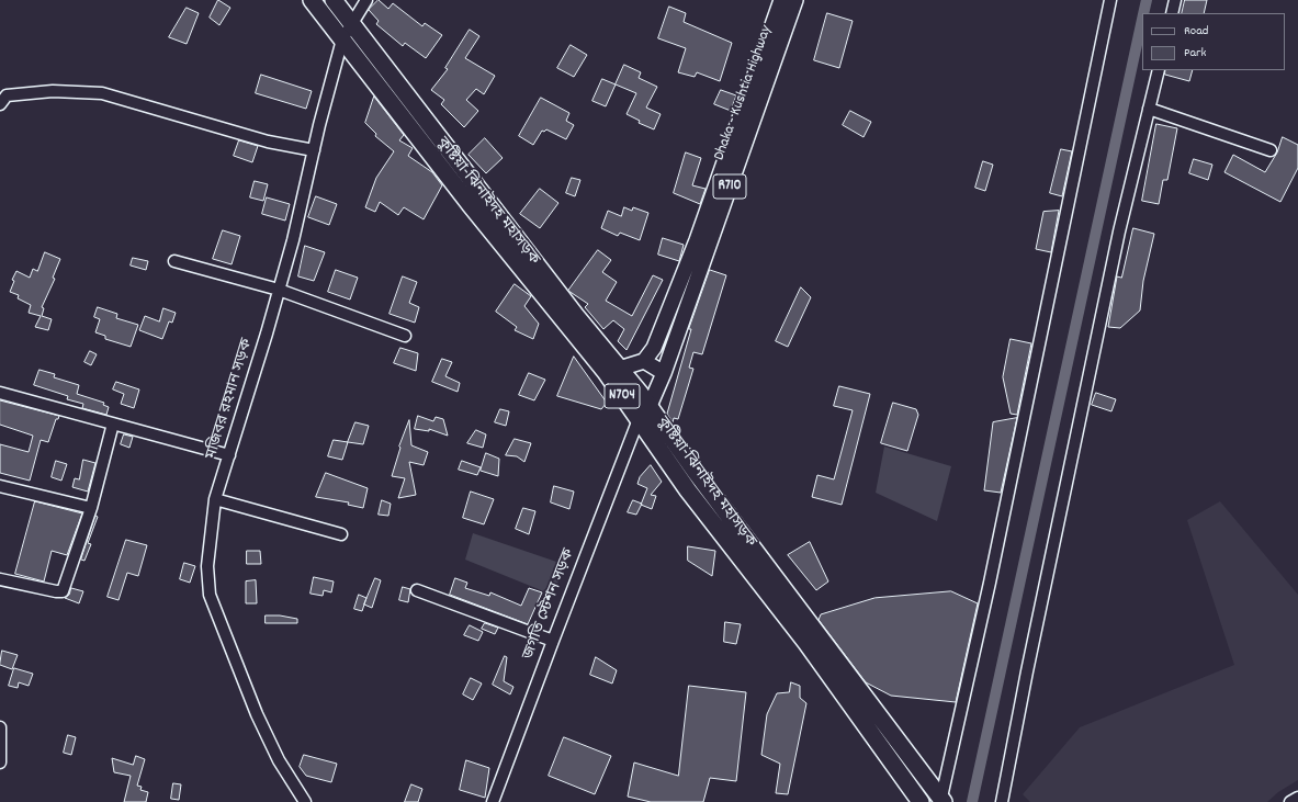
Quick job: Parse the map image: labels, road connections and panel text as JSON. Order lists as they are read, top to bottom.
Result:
{
  "streets": {
    "highway": ["কুষ্টিয়া-ঝিনাইদহ মহাসড়ক", "N704"],
    "main road": ["Dhaka - Kushtia Highway", "R710"],
    "street": ["মজিবর রহমান সড়ক", "জগতি স্টেশন সড়ক"]
  },
  "crossings": [
    ["Dhaka - Kushtia Highway", "কুষ্টিয়া-ঝিনাইদহ মহাসড়ক"],
    ["Dhaka - Kushtia Highway", "জগতি স্টেশন সড়ক"],
    ["কুষ্টিয়া-ঝিনাইদহ মহাসড়ক", "মজিবর রহমান সড়ক"],
    ["কুষ্টিয়া-ঝিনাইদহ মহাসড়ক", "জগতি স্টেশন সড়ক"]
  ],
  "legend": ["Road", "Park"]
}
